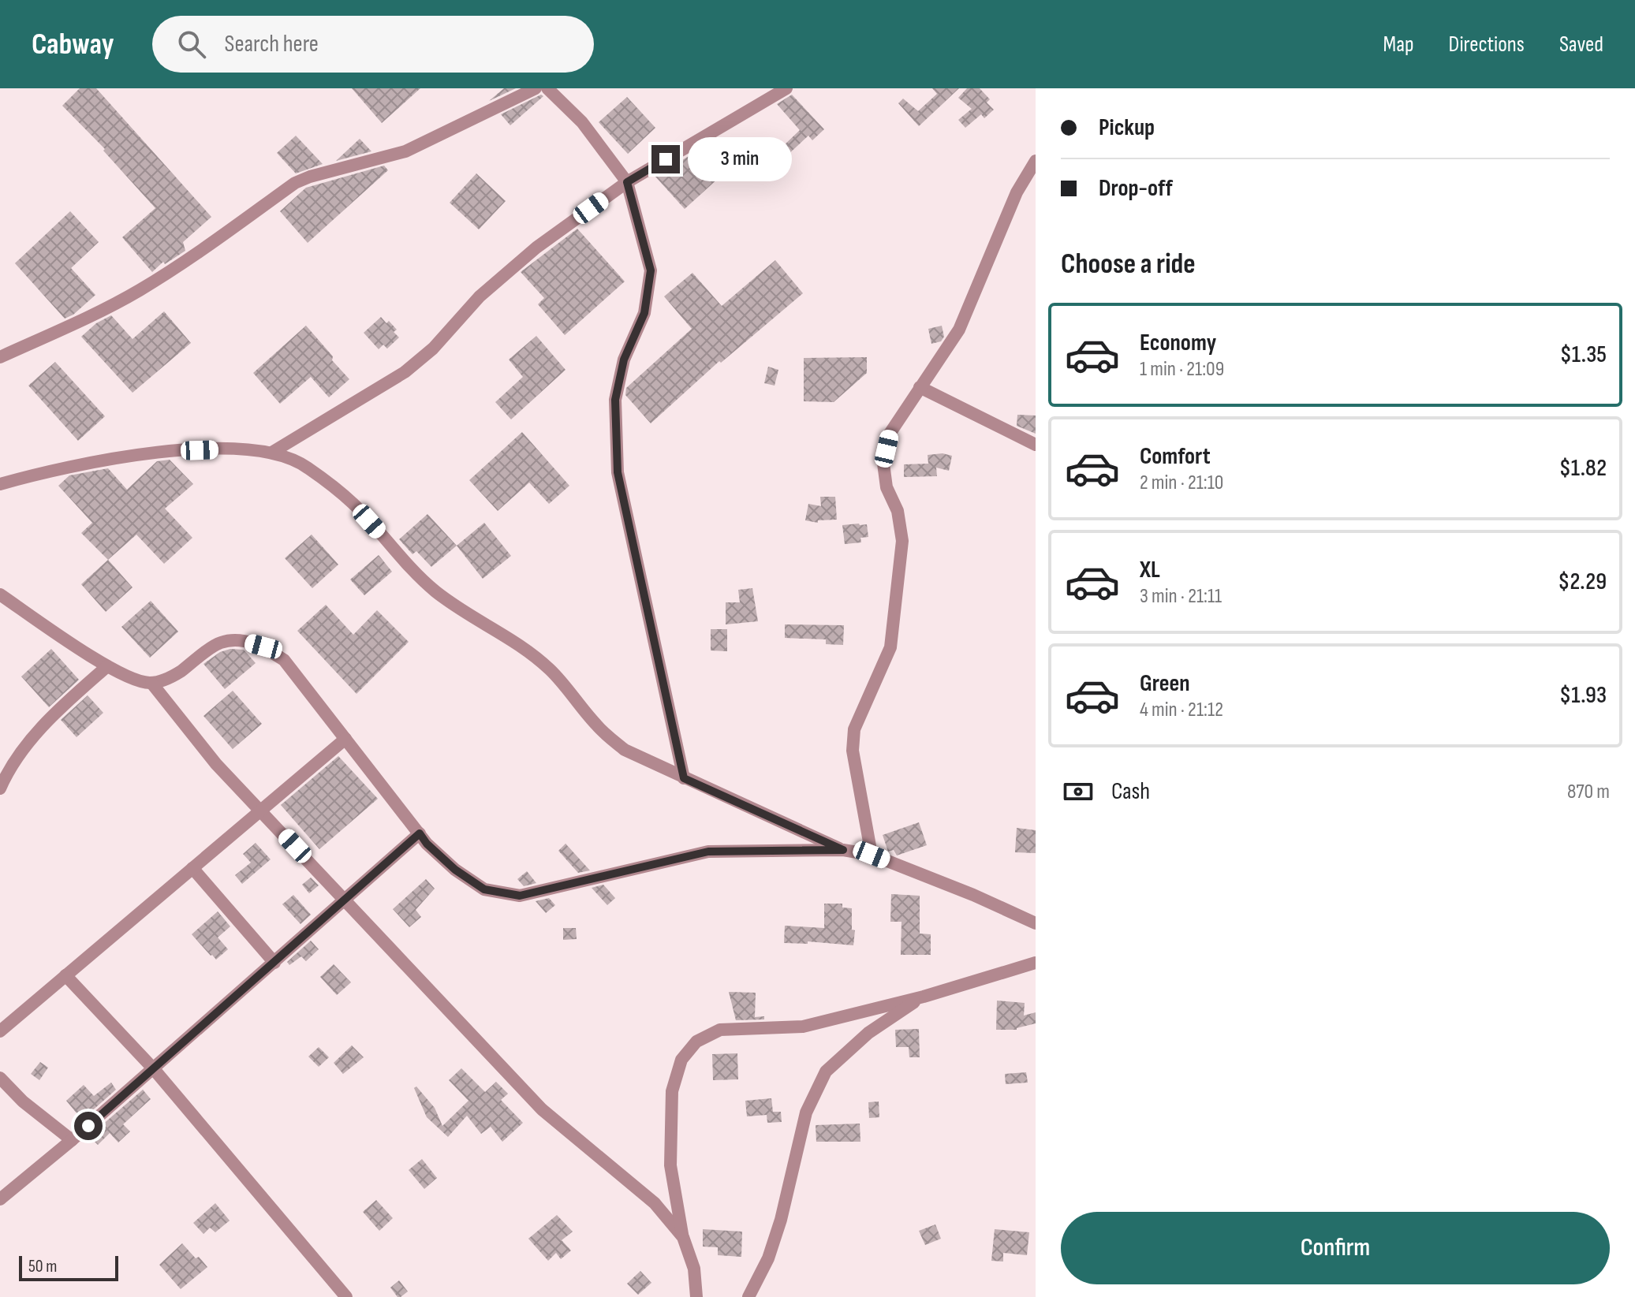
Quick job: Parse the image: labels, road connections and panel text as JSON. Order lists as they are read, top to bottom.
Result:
{
  "scale_bar": "50 m",
  "page": {
    "header": "Cabway",
    "search": "Search here",
    "nav": ["Map", "Directions", "Saved"],
    "banner": ["Pickup", "Drop-off"],
    "bubble": "3 min",
    "heading": "Choose a ride",
    "list": [
      {
        "name": "Economy",
        "note": "1 min · 21:09",
        "value": "$1.35"
      },
      {
        "name": "Comfort",
        "note": "2 min · 21:10",
        "value": "$1.82"
      },
      {
        "name": "XL",
        "note": "3 min · 21:11",
        "value": "$2.29"
      },
      {
        "name": "Green",
        "note": "4 min · 21:12",
        "value": "$1.93"
      }
    ],
    "pay": ["Cash", "870 m"],
    "buttons": "Confirm",
    "scale": "50 m"
  }
}
